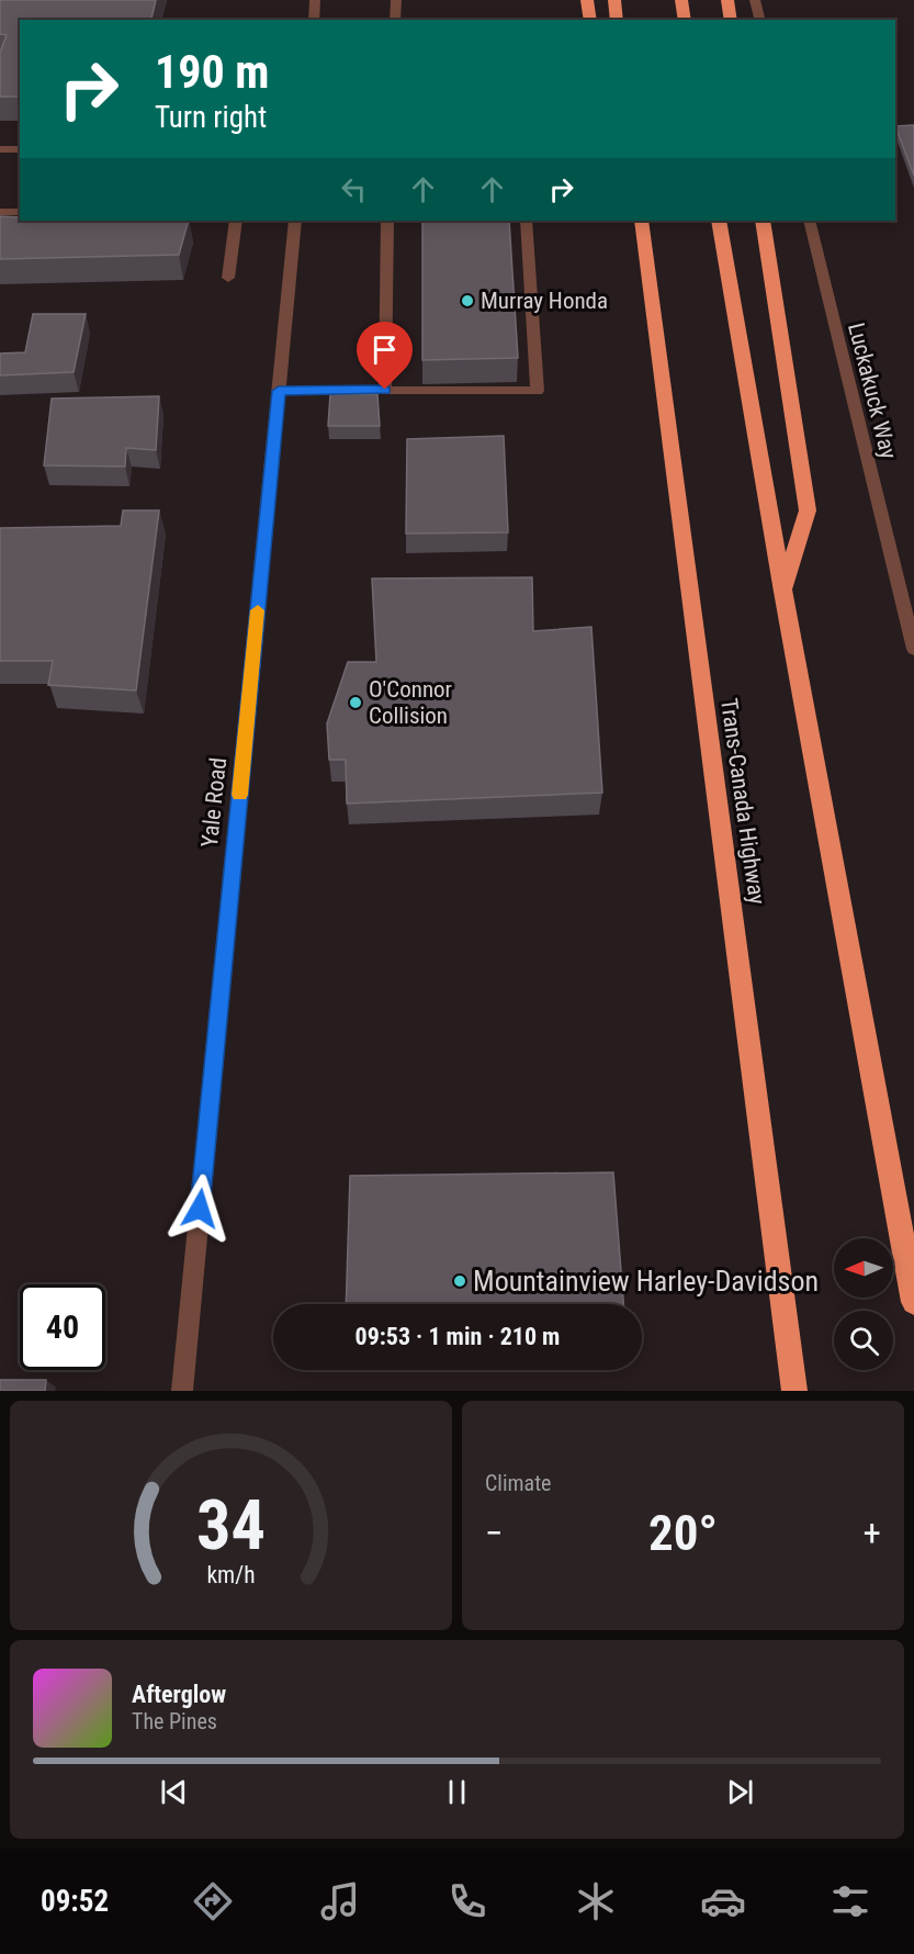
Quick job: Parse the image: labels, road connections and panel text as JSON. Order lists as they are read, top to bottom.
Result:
{
  "streets": {
    "highway": ["Trans-Canada Highway"],
    "street": ["Luckakuck Way", "Yale Road"]
  },
  "places": ["Murray Honda", "O'Connor Collision", "Mountainview Harley-Davidson"],
  "north": "left",
  "page": {
    "turn": ["190 m", "Turn right"],
    "limit": "40",
    "trip": "09:53 · 1 min · 210 m",
    "tile": "Climate",
    "heat": ["−", "20°", "+"],
    "song": ["Afterglow", "The Pines"],
    "tabs": "09:52",
    "gauge": ["34", "km/h"]
  }
}
